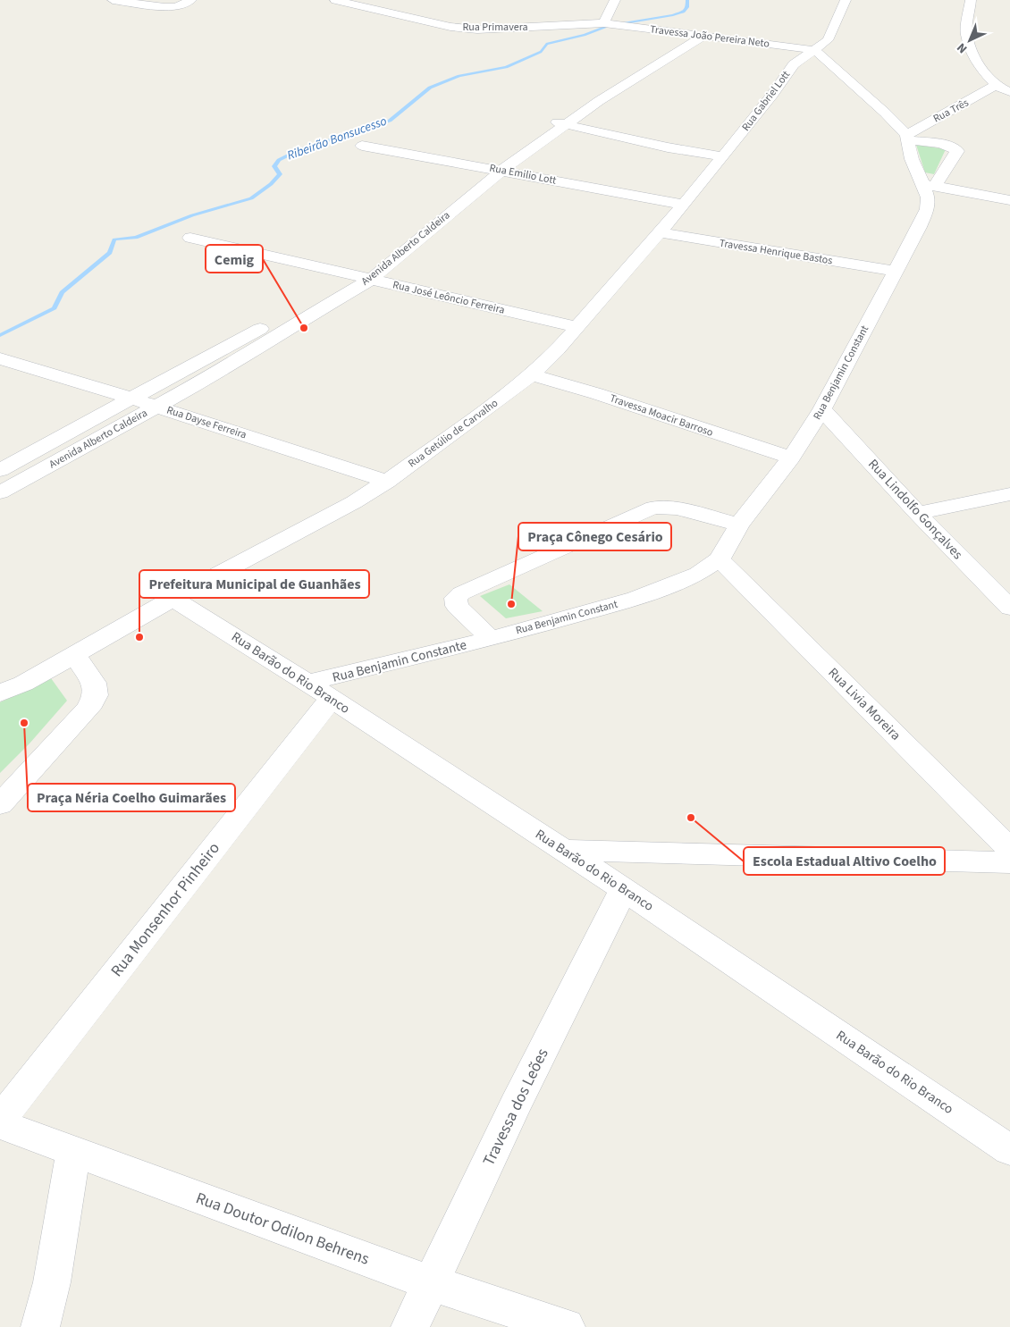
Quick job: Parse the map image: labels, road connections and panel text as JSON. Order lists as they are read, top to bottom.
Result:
{
  "streets": {
    "street": [
      "Rua Primavera",
      "Travessa João Pereira Neto",
      "Rua Gabriel Lott",
      "Rua Três",
      "Rua Emilio Lott",
      "Avenida Alberto Caldeira",
      "Travessa Henrique Bastos",
      "Rua José Leôncio Ferreira",
      "Rua Benjamin Constant",
      "Travessa Moacir Barroso",
      "Rua Dayse Ferreira",
      "Rua Getúlio de Carvalho",
      "Rua Lindolfo Gonçalves",
      "Rua Benjamin Constante",
      "Rua Barão do Rio Branco",
      "Rua Livia Moreira",
      "Rua Monsenhor Pinheiro",
      "Travessa dos Leões",
      "Rua Doutor Odilon Behrens"
    ]
  },
  "crossings": [
    ["Rua Primavera", "Travessa João Pereira Neto"],
    ["Travessa João Pereira Neto", "Rua Gabriel Lott"],
    ["Travessa João Pereira Neto", "Avenida Alberto Caldeira"],
    ["Travessa João Pereira Neto", "Rua Benjamin Constant"],
    ["Rua Gabriel Lott", "Rua Emilio Lott"],
    ["Rua Gabriel Lott", "Rua Benjamin Constant"],
    ["Rua Gabriel Lott", "Rua Getúlio de Carvalho"],
    ["Rua Três", "Rua Benjamin Constant"],
    ["Rua Emilio Lott", "Avenida Alberto Caldeira"],
    ["Rua Emilio Lott", "Rua Getúlio de Carvalho"],
    ["Avenida Alberto Caldeira", "Rua José Leôncio Ferreira"],
    ["Avenida Alberto Caldeira", "Rua Dayse Ferreira"],
    ["Travessa Henrique Bastos", "Rua Benjamin Constant"],
    ["Travessa Henrique Bastos", "Rua Getúlio de Carvalho"],
    ["Rua José Leôncio Ferreira", "Rua Getúlio de Carvalho"],
    ["Rua Benjamin Constant", "Travessa Moacir Barroso"],
    ["Rua Benjamin Constant", "Rua Lindolfo Gonçalves"],
    ["Rua Benjamin Constant", "Rua Benjamin Constante"],
    ["Rua Benjamin Constant", "Rua Livia Moreira"],
    ["Travessa Moacir Barroso", "Rua Getúlio de Carvalho"],
    ["Rua Dayse Ferreira", "Rua Getúlio de Carvalho"],
    ["Rua Getúlio de Carvalho", "Rua Barão do Rio Branco"],
    ["Rua Benjamin Constante", "Rua Barão do Rio Branco"],
    ["Rua Benjamin Constante", "Rua Monsenhor Pinheiro"],
    ["Rua Barão do Rio Branco", "Rua Monsenhor Pinheiro"],
    ["Rua Barão do Rio Branco", "Travessa dos Leões"],
    ["Travessa dos Leões", "Rua Doutor Odilon Behrens"]
  ],
  "water": ["Ribeirão Bonsucesso"],
  "places": [
    "Cemig",
    "Praça Cônego Cesário",
    "Prefeitura Municipal de Guanhães",
    "Praça Néria Coelho Guimarães",
    "Escola Estadual Altivo Coelho"
  ],
  "north": "bottom left"
}
